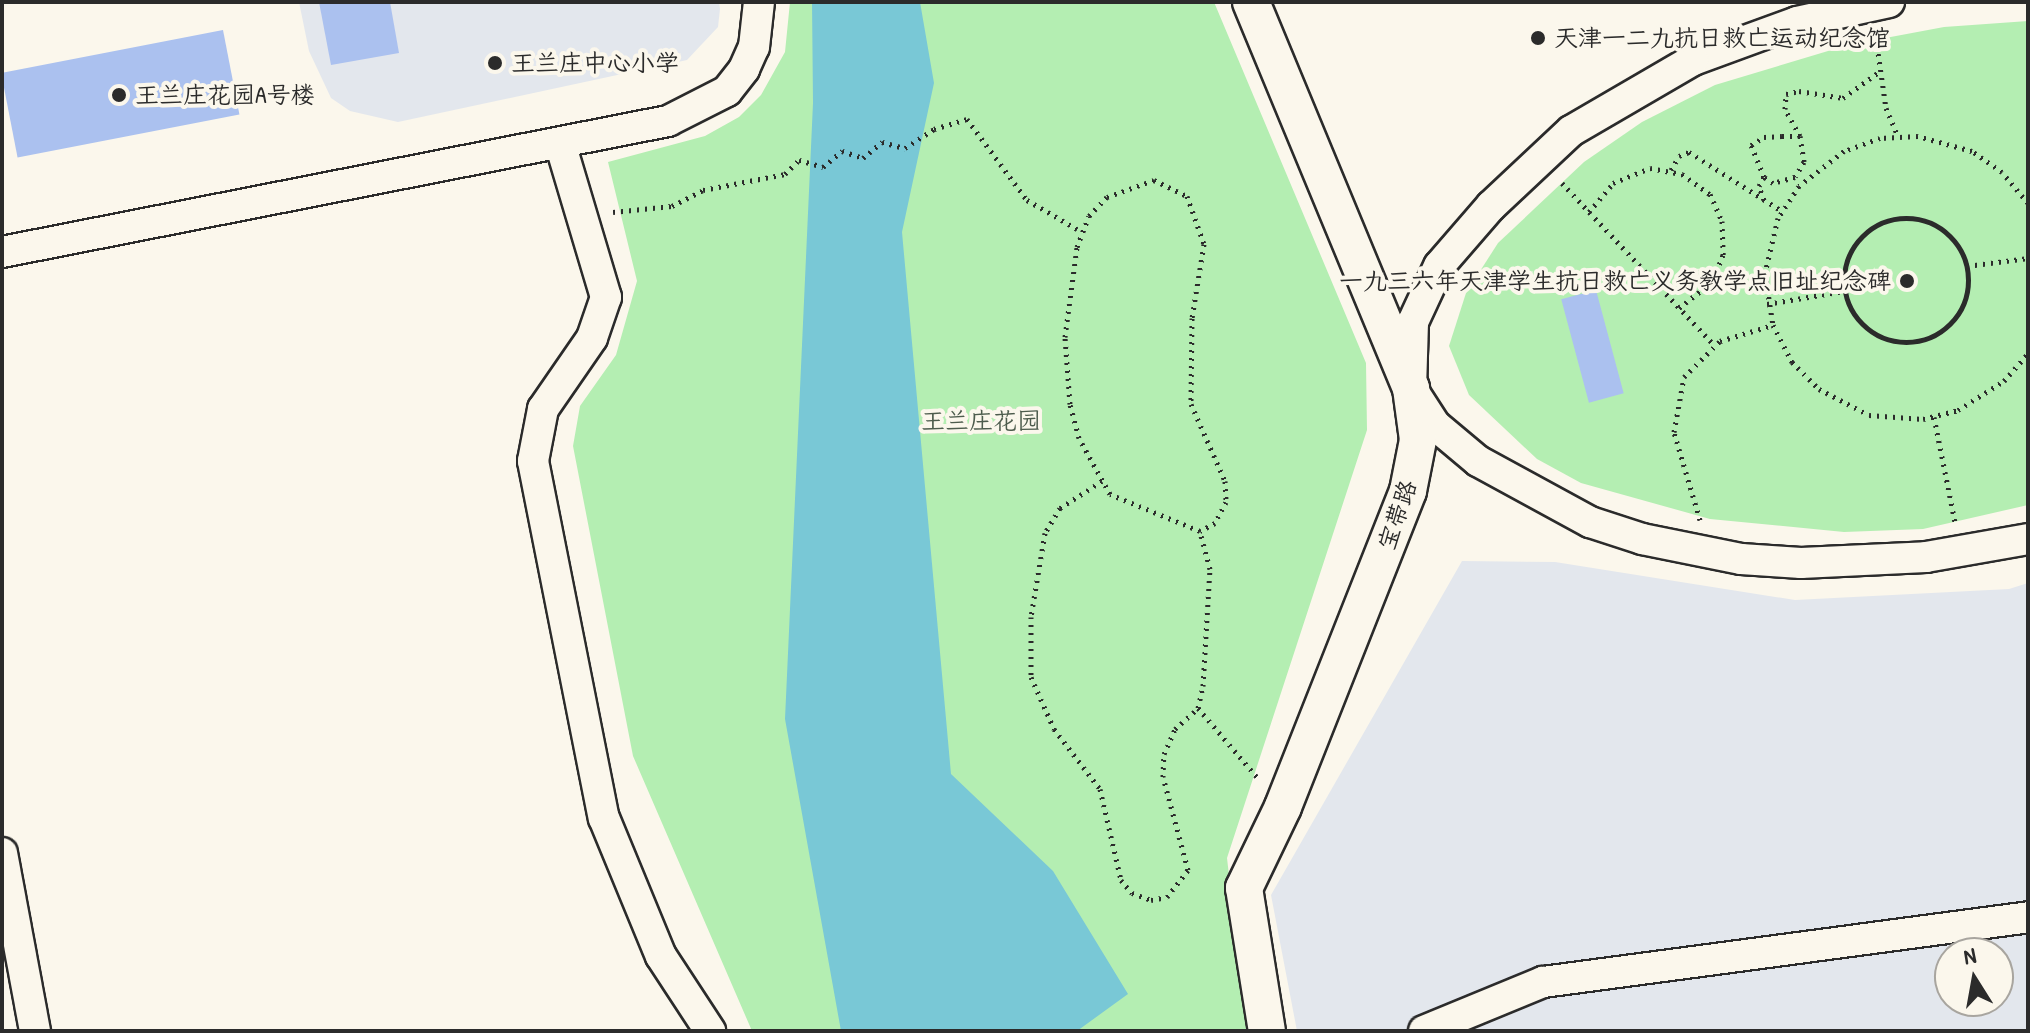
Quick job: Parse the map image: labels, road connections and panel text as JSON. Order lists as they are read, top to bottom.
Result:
{
  "streets": {
    "street": ["宝带路"]
  },
  "parks": ["王兰庄花园"],
  "places": [
    "天津一二九抗日救亡运动纪念馆",
    "王兰庄中心小学",
    "王兰庄花园A号楼",
    "一九三六年天津学生抗日救亡义务教学点旧址纪念碑"
  ],
  "north": "top"
}
